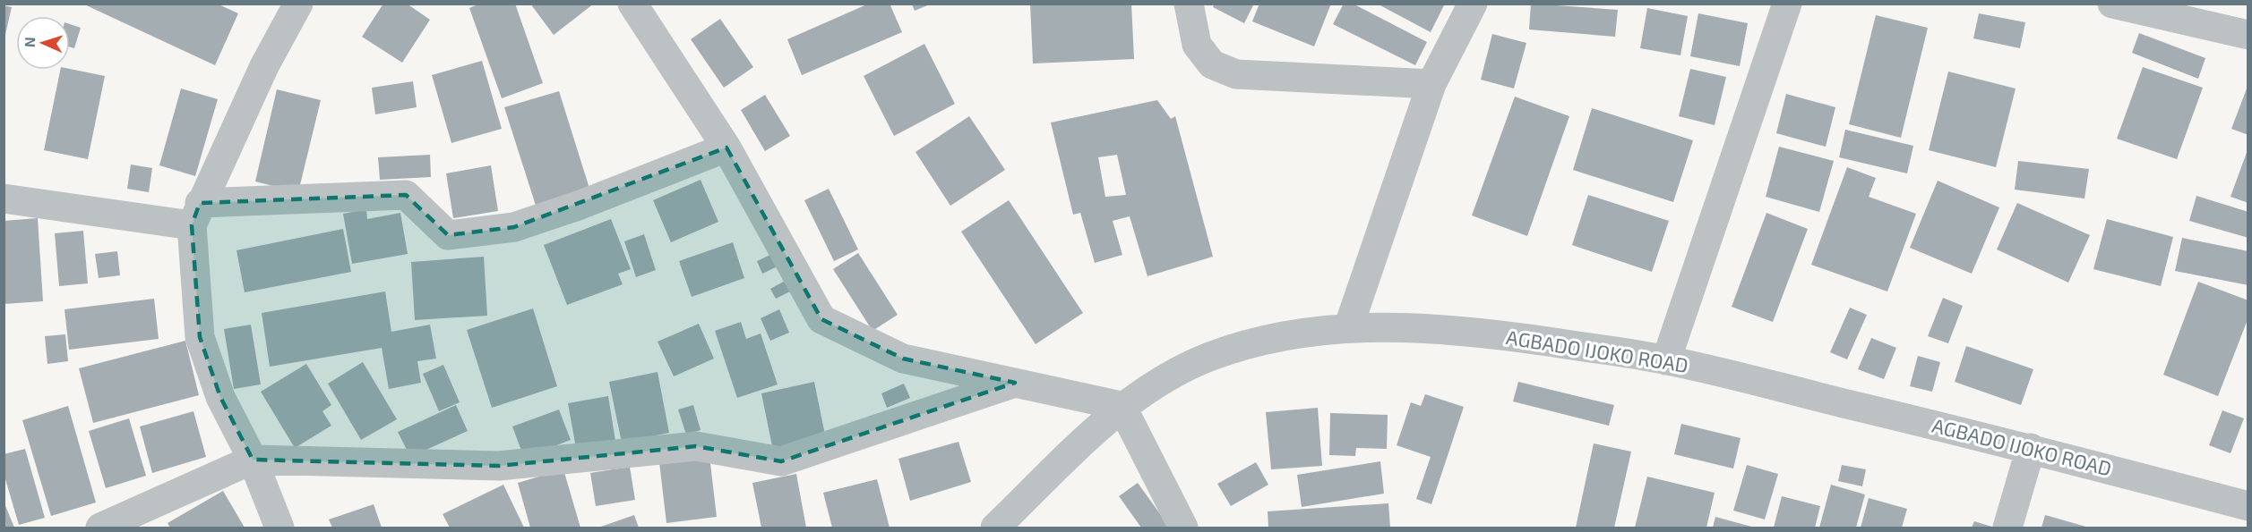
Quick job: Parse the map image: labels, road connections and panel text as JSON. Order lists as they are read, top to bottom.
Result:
{
  "streets": {
    "street": ["AGBADO IJOKO ROAD"]
  },
  "north": "left"
}
